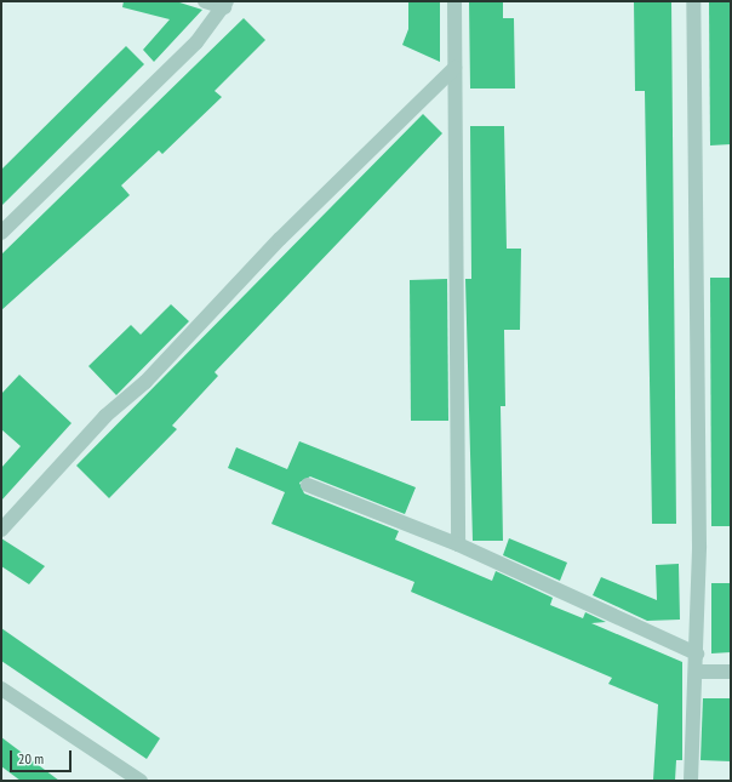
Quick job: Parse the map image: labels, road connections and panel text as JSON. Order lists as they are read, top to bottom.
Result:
{
  "scale_bar": "20 m"
}
